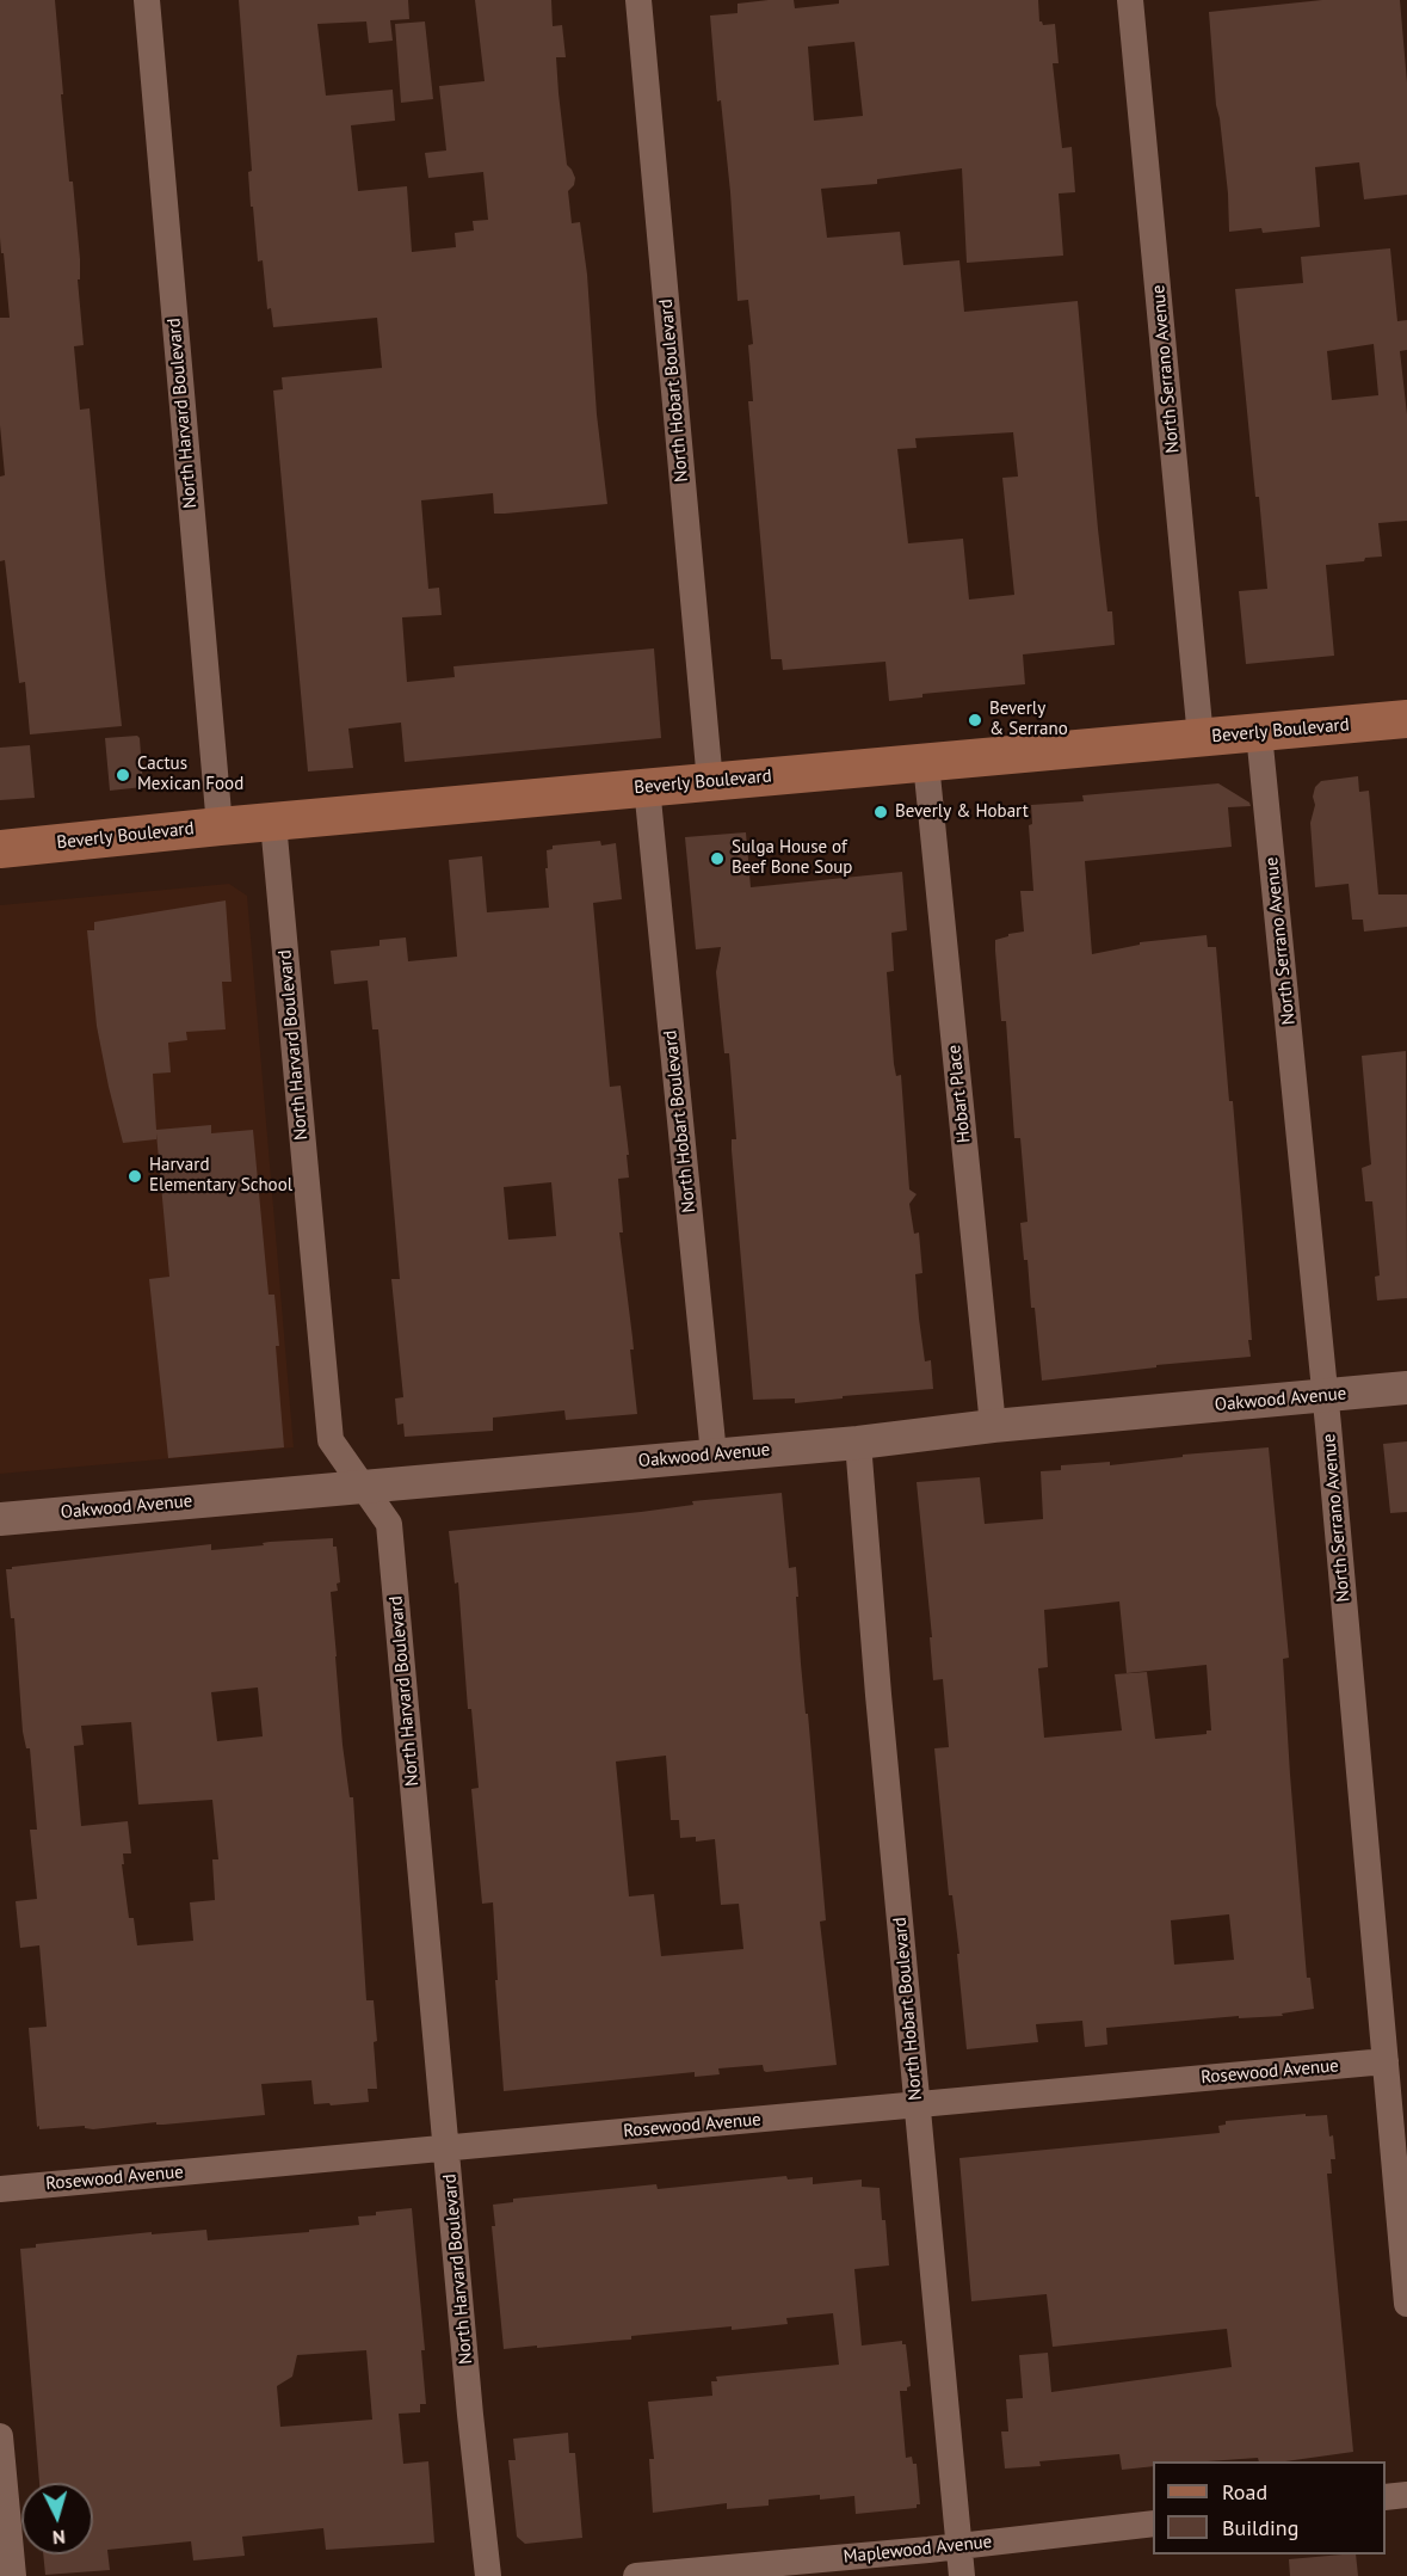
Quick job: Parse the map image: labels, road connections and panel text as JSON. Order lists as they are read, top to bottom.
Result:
{
  "streets": {
    "main road": ["Beverly Boulevard"],
    "street": [
      "North Serrano Avenue",
      "North Hobart Boulevard",
      "North Harvard Boulevard",
      "Hobart Place",
      "Oakwood Avenue",
      "Rosewood Avenue",
      "Maplewood Avenue"
    ]
  },
  "crossings": [
    ["North Serrano Avenue", "Beverly Boulevard"],
    ["North Serrano Avenue", "Oakwood Avenue"],
    ["North Serrano Avenue", "Rosewood Avenue"],
    ["North Hobart Boulevard", "Beverly Boulevard"],
    ["North Hobart Boulevard", "Oakwood Avenue"],
    ["North Hobart Boulevard", "Rosewood Avenue"],
    ["North Hobart Boulevard", "Maplewood Avenue"],
    ["North Harvard Boulevard", "Beverly Boulevard"],
    ["North Harvard Boulevard", "Oakwood Avenue"],
    ["North Harvard Boulevard", "Rosewood Avenue"],
    ["Beverly Boulevard", "Hobart Place"],
    ["Hobart Place", "Oakwood Avenue"]
  ],
  "places": [
    "Beverly & Serrano",
    "Cactus Mexican Food",
    "Beverly & Hobart",
    "Sulga House of Beef Bone Soup",
    "Harvard Elementary School"
  ],
  "legend": ["Road", "Building"],
  "north": "bottom"
}
